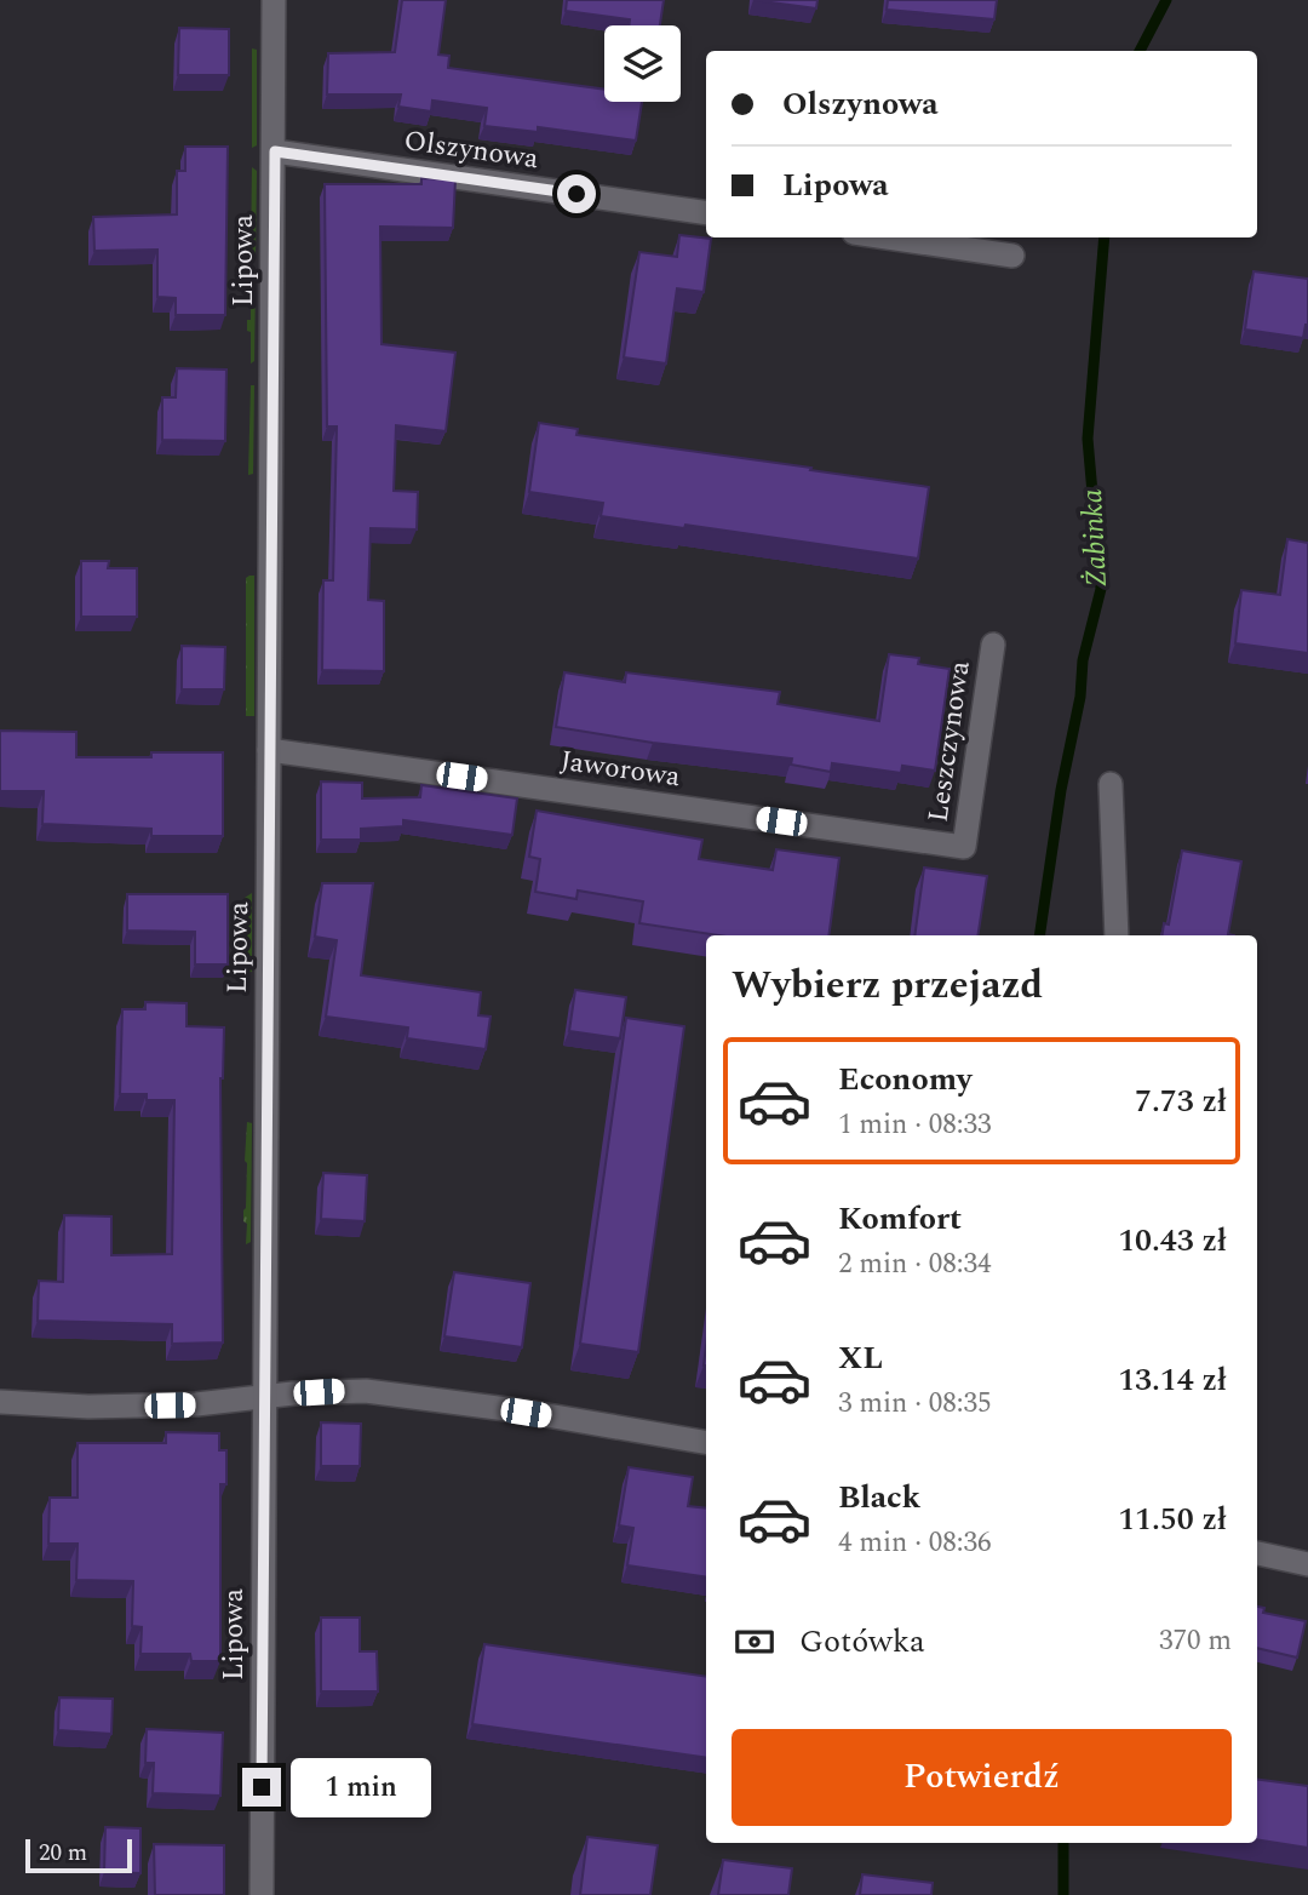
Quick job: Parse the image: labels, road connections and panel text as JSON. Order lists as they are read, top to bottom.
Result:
{
  "streets": {
    "street": [
      "Olszynowa",
      "Lipowa",
      "Leszczynowa",
      "Jaworowa"
    ]
  },
  "crossings": [
    ["Olszynowa", "Lipowa"],
    ["Lipowa", "Jaworowa"],
    ["Leszczynowa", "Jaworowa"]
  ],
  "water": ["Żabinka"],
  "scale_bar": "20 m",
  "page": {
    "banner": ["Olszynowa", "Lipowa"],
    "heading": "Wybierz przejazd",
    "list": [
      {
        "name": "Economy",
        "note": "1 min · 08:33",
        "value": "7.73 zł"
      },
      {
        "name": "Komfort",
        "note": "2 min · 08:34",
        "value": "10.43 zł"
      },
      {
        "name": "XL",
        "note": "3 min · 08:35",
        "value": "13.14 zł"
      },
      {
        "name": "Black",
        "note": "4 min · 08:36",
        "value": "11.50 zł"
      }
    ],
    "pay": ["Gotówka", "370 m"],
    "buttons": "Potwierdź",
    "bubble": "1 min",
    "scale": "20 m"
  }
}
